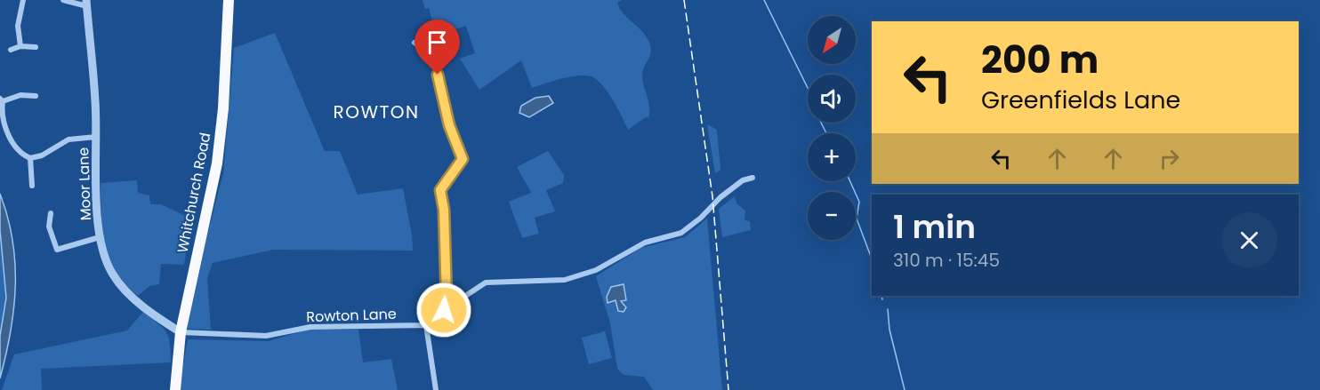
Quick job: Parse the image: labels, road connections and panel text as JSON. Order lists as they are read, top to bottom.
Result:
{
  "streets": {
    "highway": ["Whitchurch Road"],
    "street": ["Moor Lane", "Rowton Lane"]
  },
  "crossings": [
    ["Moor Lane", "Whitchurch Road"],
    ["Moor Lane", "Rowton Lane"],
    ["Whitchurch Road", "Rowton Lane"]
  ],
  "districts": ["ROWTON"],
  "north": "bottom left",
  "page": {
    "map_buttons": ["+", "−"],
    "turn": ["200 m", "Greenfields Lane"],
    "heading": ["1 min", "310 m · 15:45"]
  }
}
